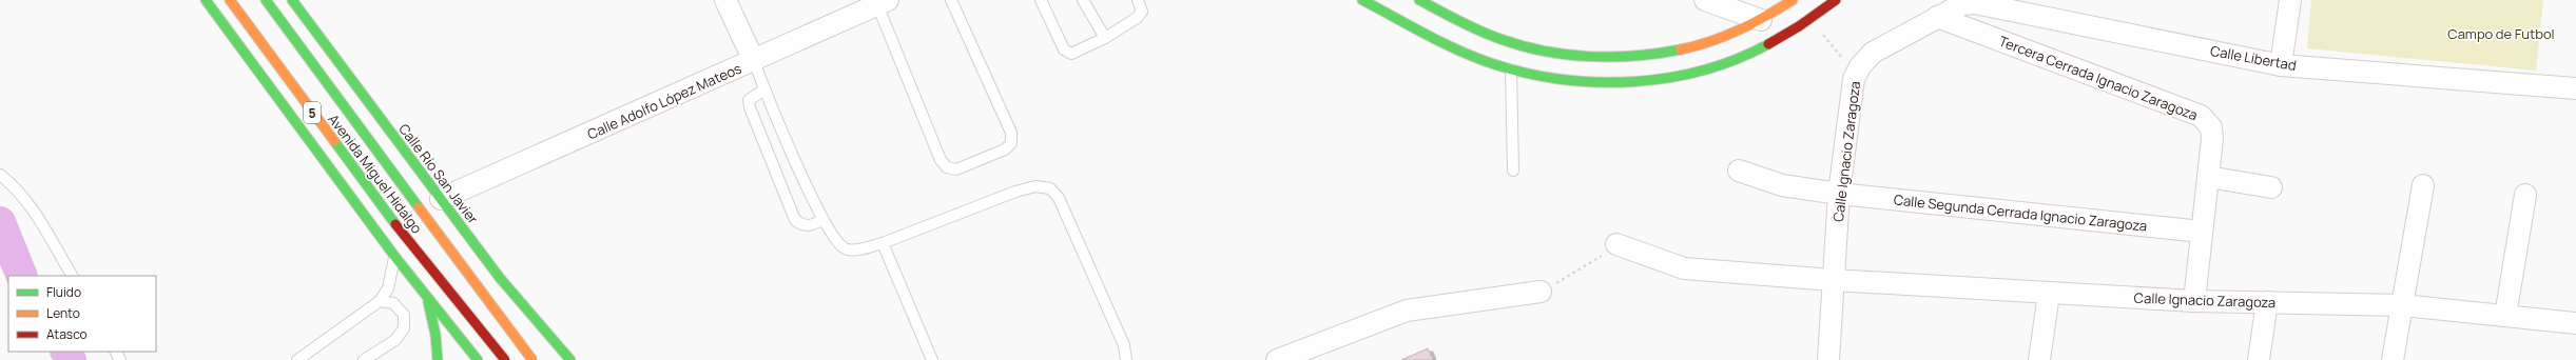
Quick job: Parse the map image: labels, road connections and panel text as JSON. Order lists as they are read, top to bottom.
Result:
{
  "streets": {
    "main road": ["5", "Avenida Miguel Hidalgo", "Calle Río San Javier"],
    "street": [
      "Calle Libertad",
      "Tercera Cerrada Ignacio Zaragoza",
      "Calle Adolfo López Mateos",
      "Calle Ignacio Zaragoza",
      "Calle Segunda Cerrada Ignacio Zaragoza"
    ]
  },
  "crossings": [
    ["Calle Libertad", "Tercera Cerrada Ignacio Zaragoza"],
    ["Calle Libertad", "Calle Ignacio Zaragoza"],
    ["Tercera Cerrada Ignacio Zaragoza", "Calle Ignacio Zaragoza"],
    ["Tercera Cerrada Ignacio Zaragoza", "Calle Segunda Cerrada Ignacio Zaragoza"],
    ["Calle Adolfo López Mateos", "Calle Río San Javier"],
    ["Calle Ignacio Zaragoza", "Calle Segunda Cerrada Ignacio Zaragoza"]
  ],
  "parks": ["Campo de Futbol"],
  "legend": ["Fluido", "Lento", "Atasco"]
}
